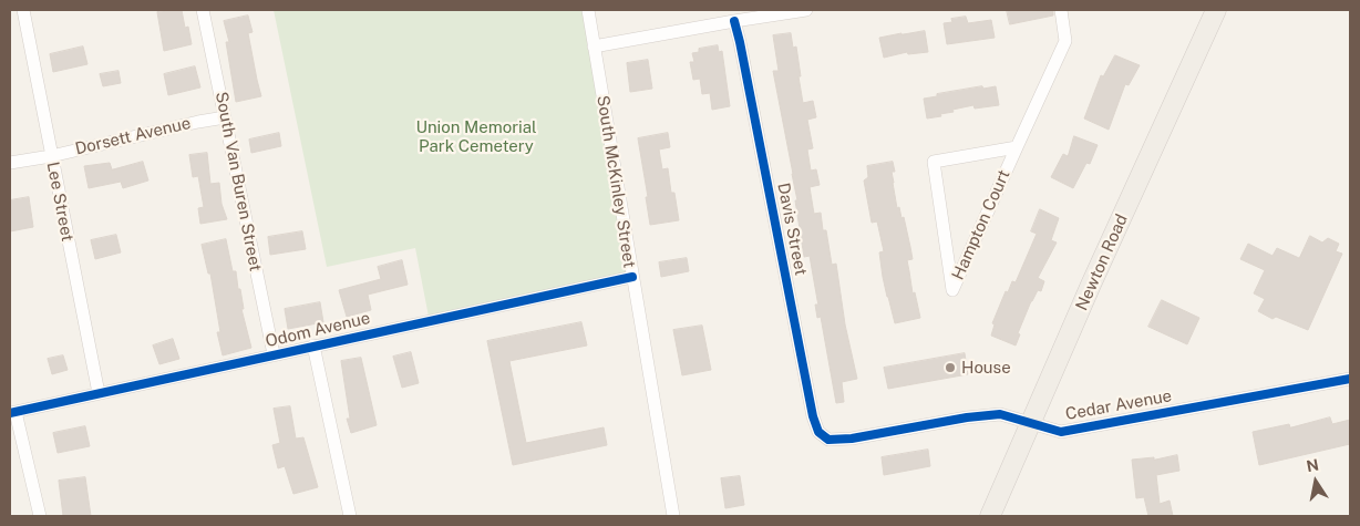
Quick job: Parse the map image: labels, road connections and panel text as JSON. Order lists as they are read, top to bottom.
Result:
{
  "streets": {
    "main road": ["Newton Road"],
    "street": [
      "Dorsett Avenue",
      "South Van Buren Street",
      "South McKinley Street",
      "Lee Street",
      "Hampton Court",
      "Davis Street",
      "Odom Avenue",
      "Cedar Avenue"
    ]
  },
  "crossings": [
    ["Dorsett Avenue", "South Van Buren Street"],
    ["Dorsett Avenue", "Lee Street"],
    ["South Van Buren Street", "Odom Avenue"],
    ["South McKinley Street", "Odom Avenue"],
    ["Lee Street", "Odom Avenue"],
    ["Davis Street", "Cedar Avenue"],
    ["Newton Road", "Cedar Avenue"]
  ],
  "parks": ["Union Memorial Park Cemetery"],
  "places": ["House"],
  "north": "top"
}
